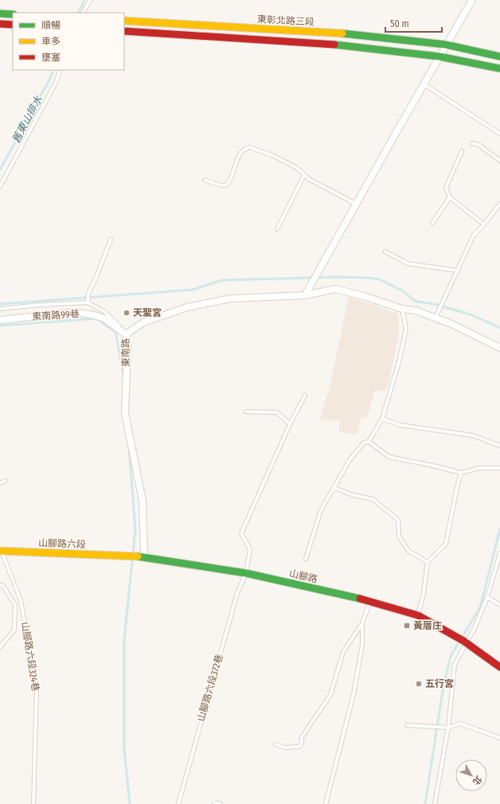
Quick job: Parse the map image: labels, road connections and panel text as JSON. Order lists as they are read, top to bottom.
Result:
{
  "streets": {
    "street": [
      "東彰北路三段",
      "東南路99巷",
      "東南路",
      "山腳路六段",
      "山腳路"
    ],
    "lane": ["山腳路六段324巷", "山腳路六段372巷"]
  },
  "crossings": [
    ["東南路99巷", "東南路"],
    ["東南路", "山腳路六段"],
    ["東南路", "山腳路"],
    ["山腳路六段", "山腳路"],
    ["山腳路六段", "山腳路六段324巷"],
    ["山腳路", "山腳路六段372巷"]
  ],
  "water": ["舊東山排水"],
  "places": {
    "other": ["天聖宮", "五行宮"],
    "transit": ["黃厝庄"]
  },
  "legend": ["順暢", "車多", "壅塞"],
  "scale_bar": "50 m",
  "north": "bottom right"
}
